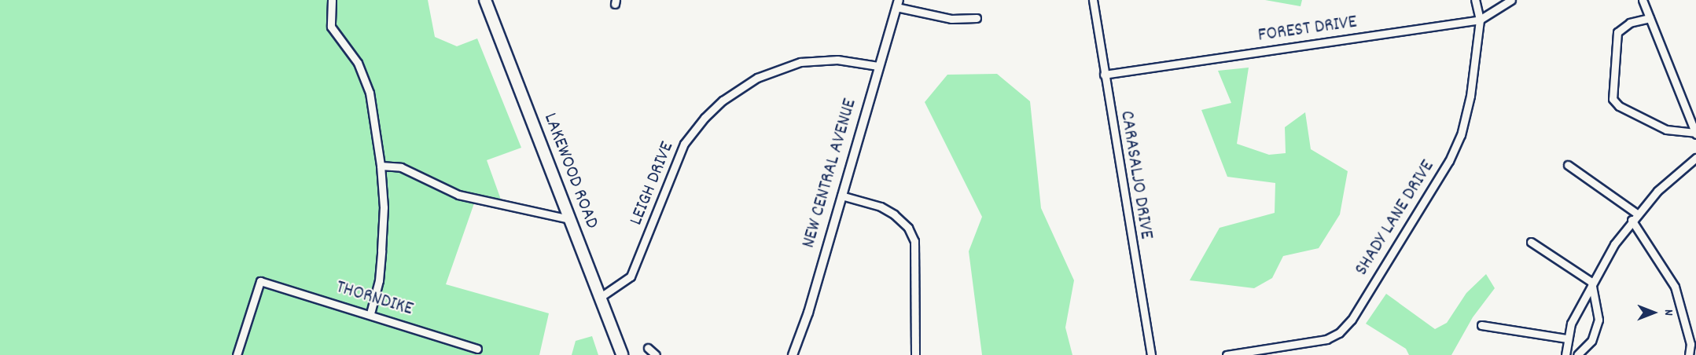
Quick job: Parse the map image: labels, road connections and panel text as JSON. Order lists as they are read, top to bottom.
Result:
{
  "streets": {
    "main road": ["LAKEWOOD ROAD"],
    "street": [
      "FOREST DRIVE",
      "NEW CENTRAL AVENUE",
      "CARASALJO DRIVE",
      "LEIGH DRIVE",
      "SHADY LANE DRIVE",
      "THORNDIKE"
    ]
  },
  "crossings": [
    ["FOREST DRIVE", "CARASALJO DRIVE"],
    ["FOREST DRIVE", "SHADY LANE DRIVE"],
    ["LAKEWOOD ROAD", "LEIGH DRIVE"],
    ["NEW CENTRAL AVENUE", "LEIGH DRIVE"]
  ],
  "north": "right"
}
